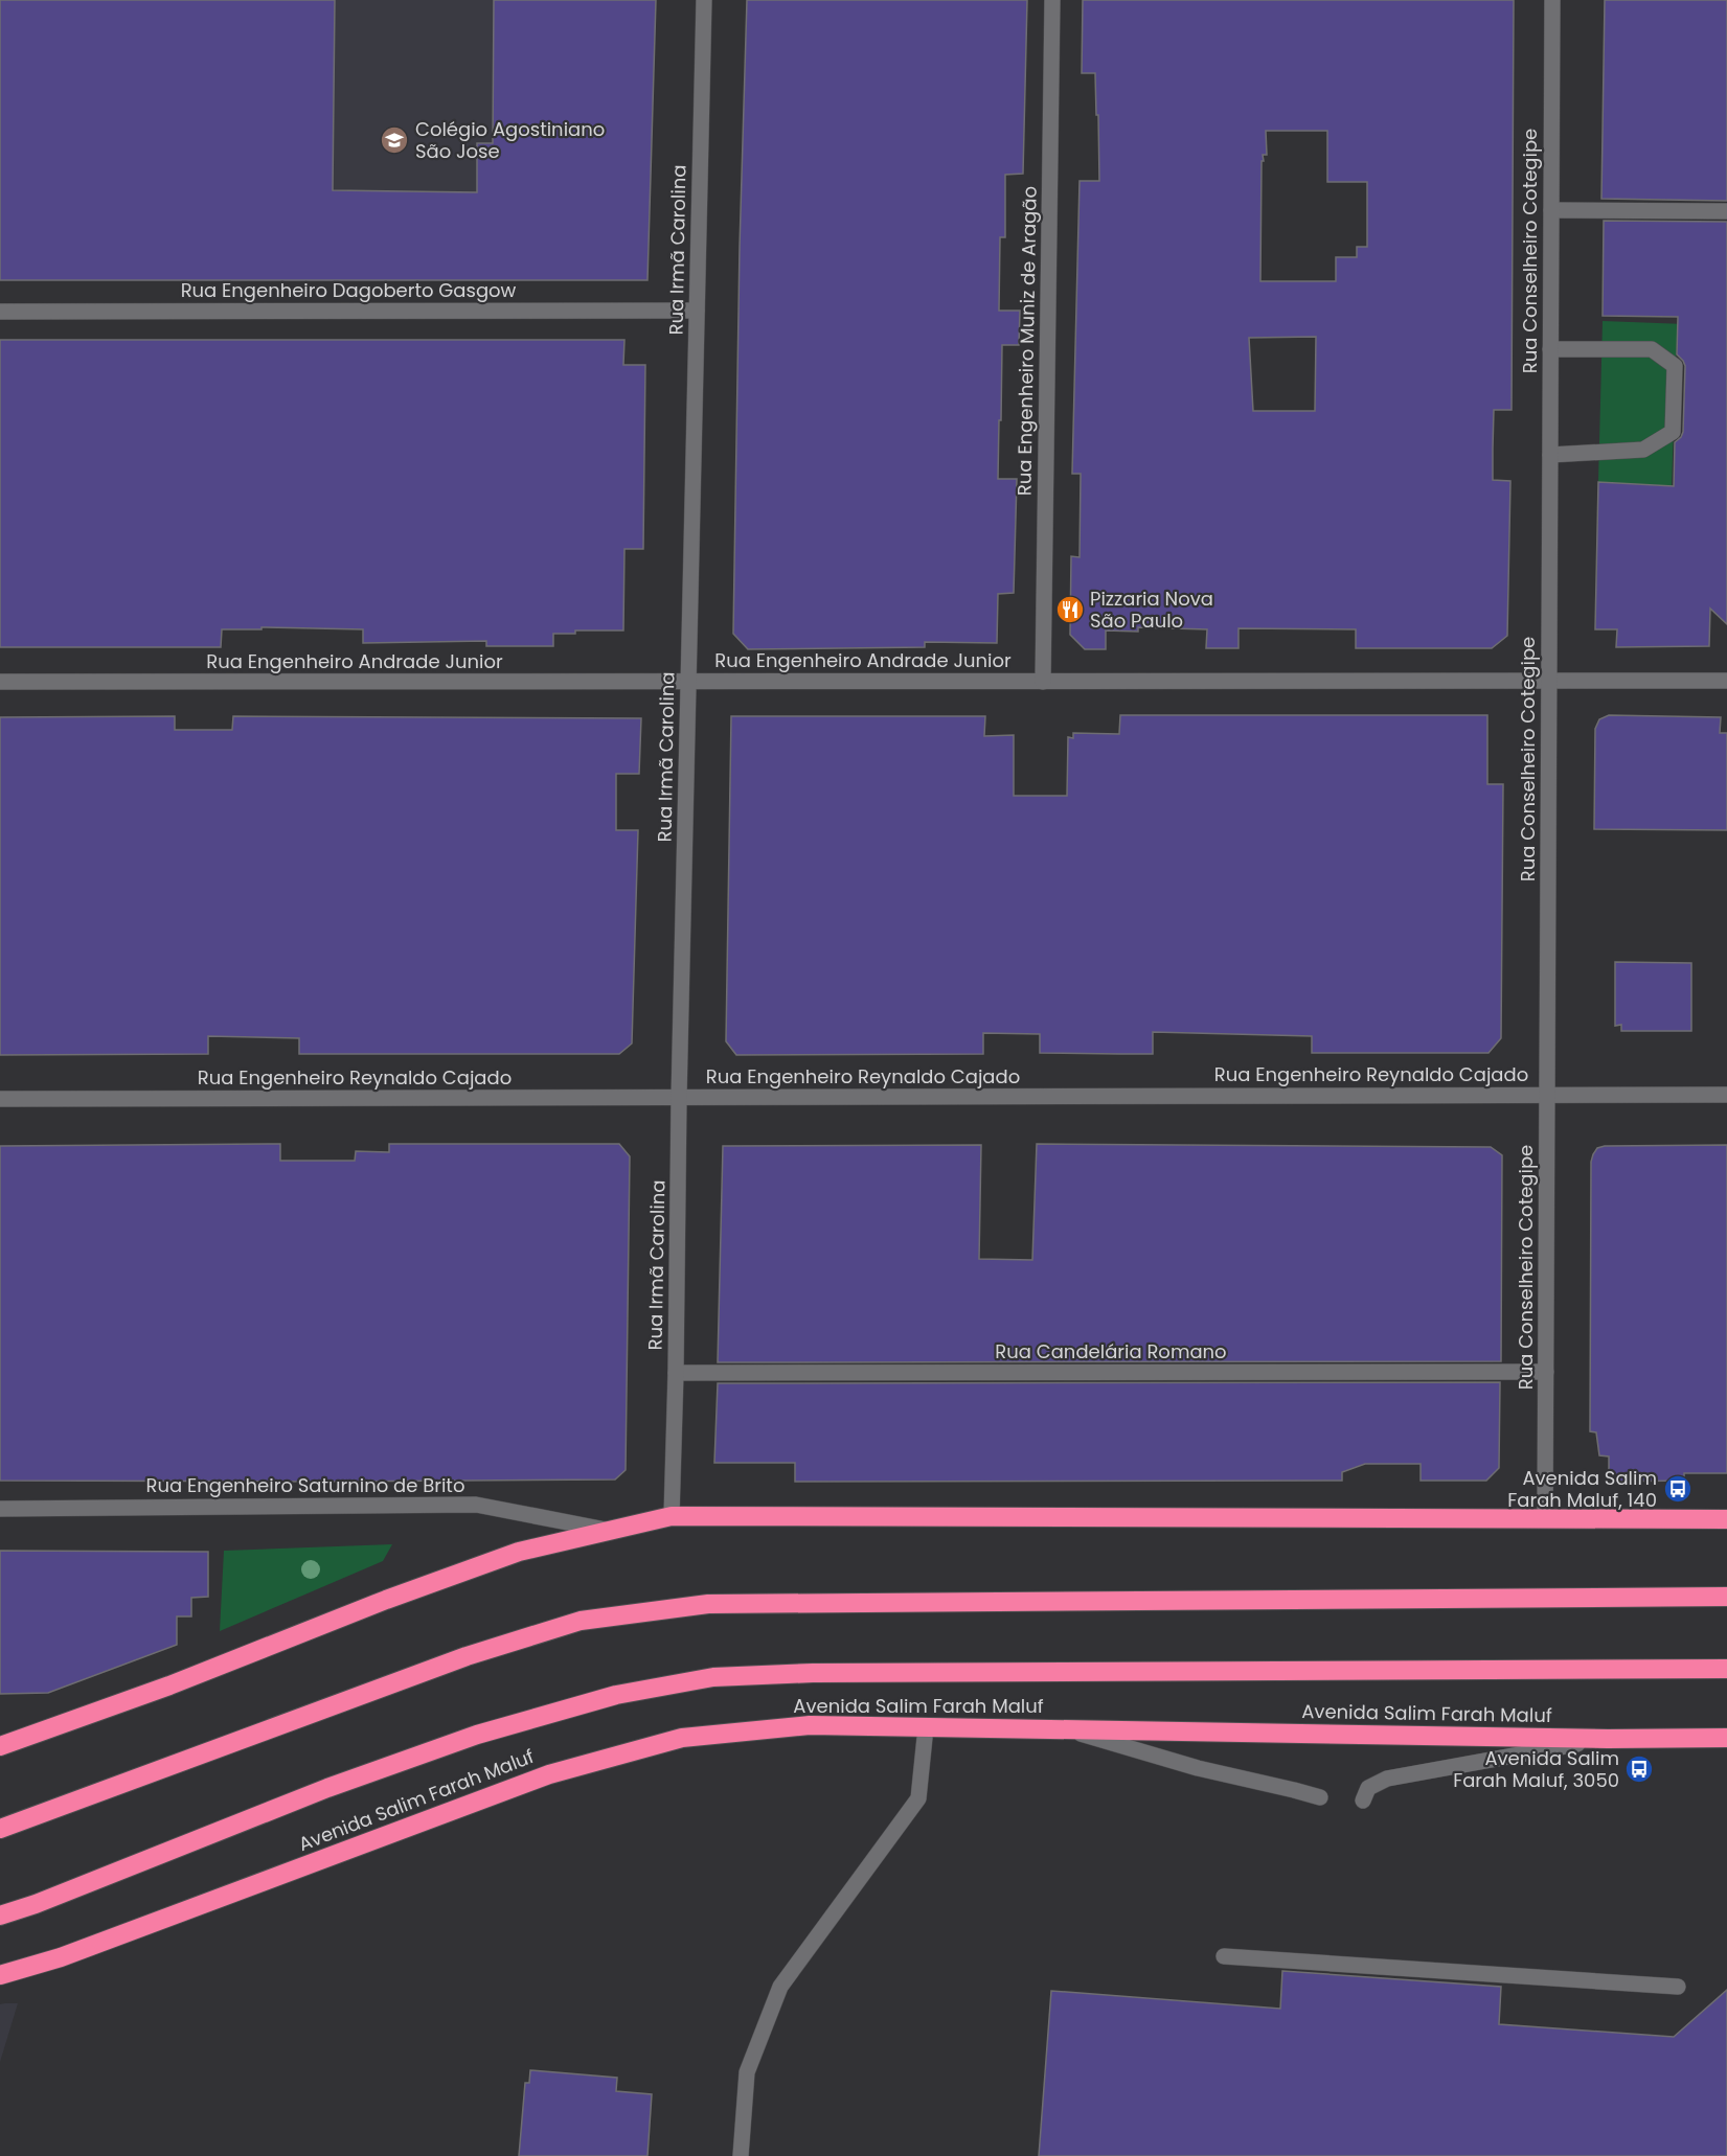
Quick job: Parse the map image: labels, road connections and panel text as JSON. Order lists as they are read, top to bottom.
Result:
{
  "streets": {
    "highway": ["Avenida Salim Farah Maluf"],
    "street": [
      "Rua Irmã Carolina",
      "Rua Conselheiro Cotegipe",
      "Rua Engenheiro Dagoberto Gasgow",
      "Rua Engenheiro Muniz de Aragão",
      "Rua Engenheiro Andrade Junior",
      "Rua Engenheiro Reynaldo Cajado",
      "Rua Candelária Romano",
      "Rua Engenheiro Saturnino de Brito"
    ]
  },
  "crossings": [
    ["Rua Irmã Carolina", "Rua Engenheiro Dagoberto Gasgow"],
    ["Rua Irmã Carolina", "Rua Engenheiro Andrade Junior"],
    ["Rua Irmã Carolina", "Rua Engenheiro Reynaldo Cajado"],
    ["Rua Irmã Carolina", "Rua Candelária Romano"],
    ["Rua Conselheiro Cotegipe", "Rua Engenheiro Andrade Junior"],
    ["Rua Conselheiro Cotegipe", "Rua Engenheiro Reynaldo Cajado"],
    ["Rua Conselheiro Cotegipe", "Rua Candelária Romano"],
    ["Rua Engenheiro Muniz de Aragão", "Rua Engenheiro Andrade Junior"]
  ],
  "places": {
    "school or university": ["Colégio Agostiniano São Jose"],
    "restaurant": ["Pizzaria Nova São Paulo"],
    "bus stop": ["Avenida Salim Farah Maluf, 140", "Avenida Salim Farah Maluf, 3050"]
  }
}
